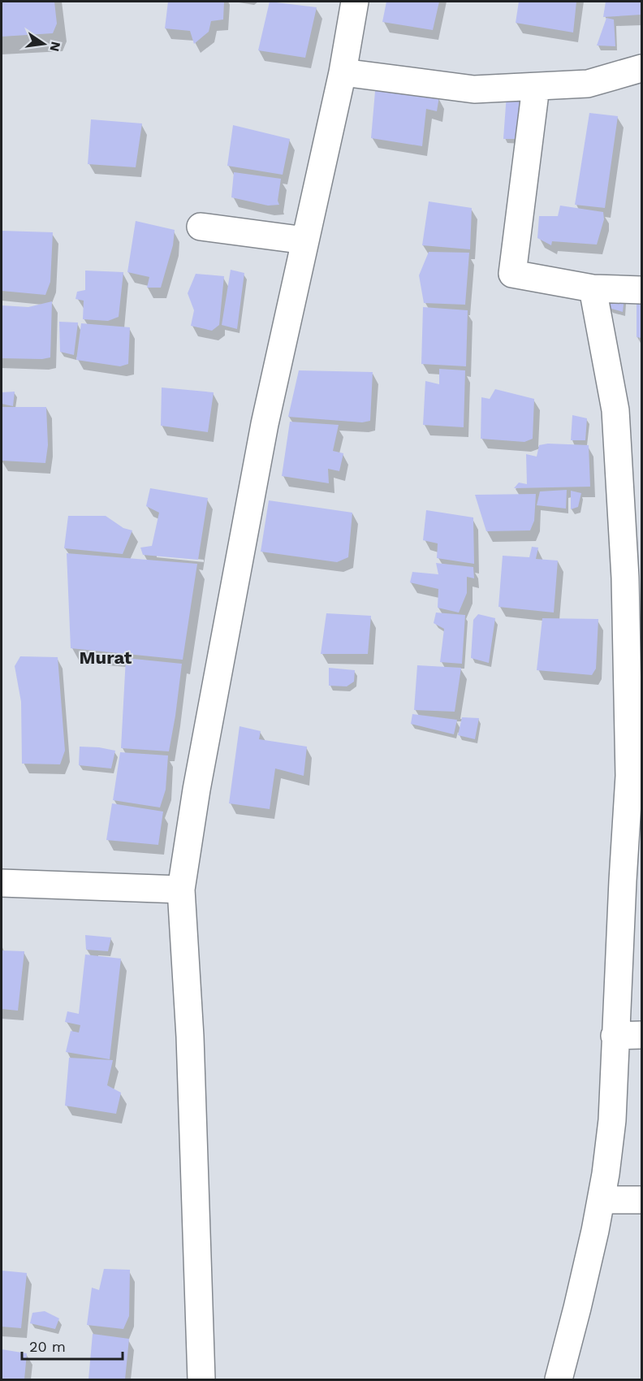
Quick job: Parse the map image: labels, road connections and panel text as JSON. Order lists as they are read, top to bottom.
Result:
{
  "districts": ["Murat"],
  "scale_bar": "20 m",
  "north": "right"
}
